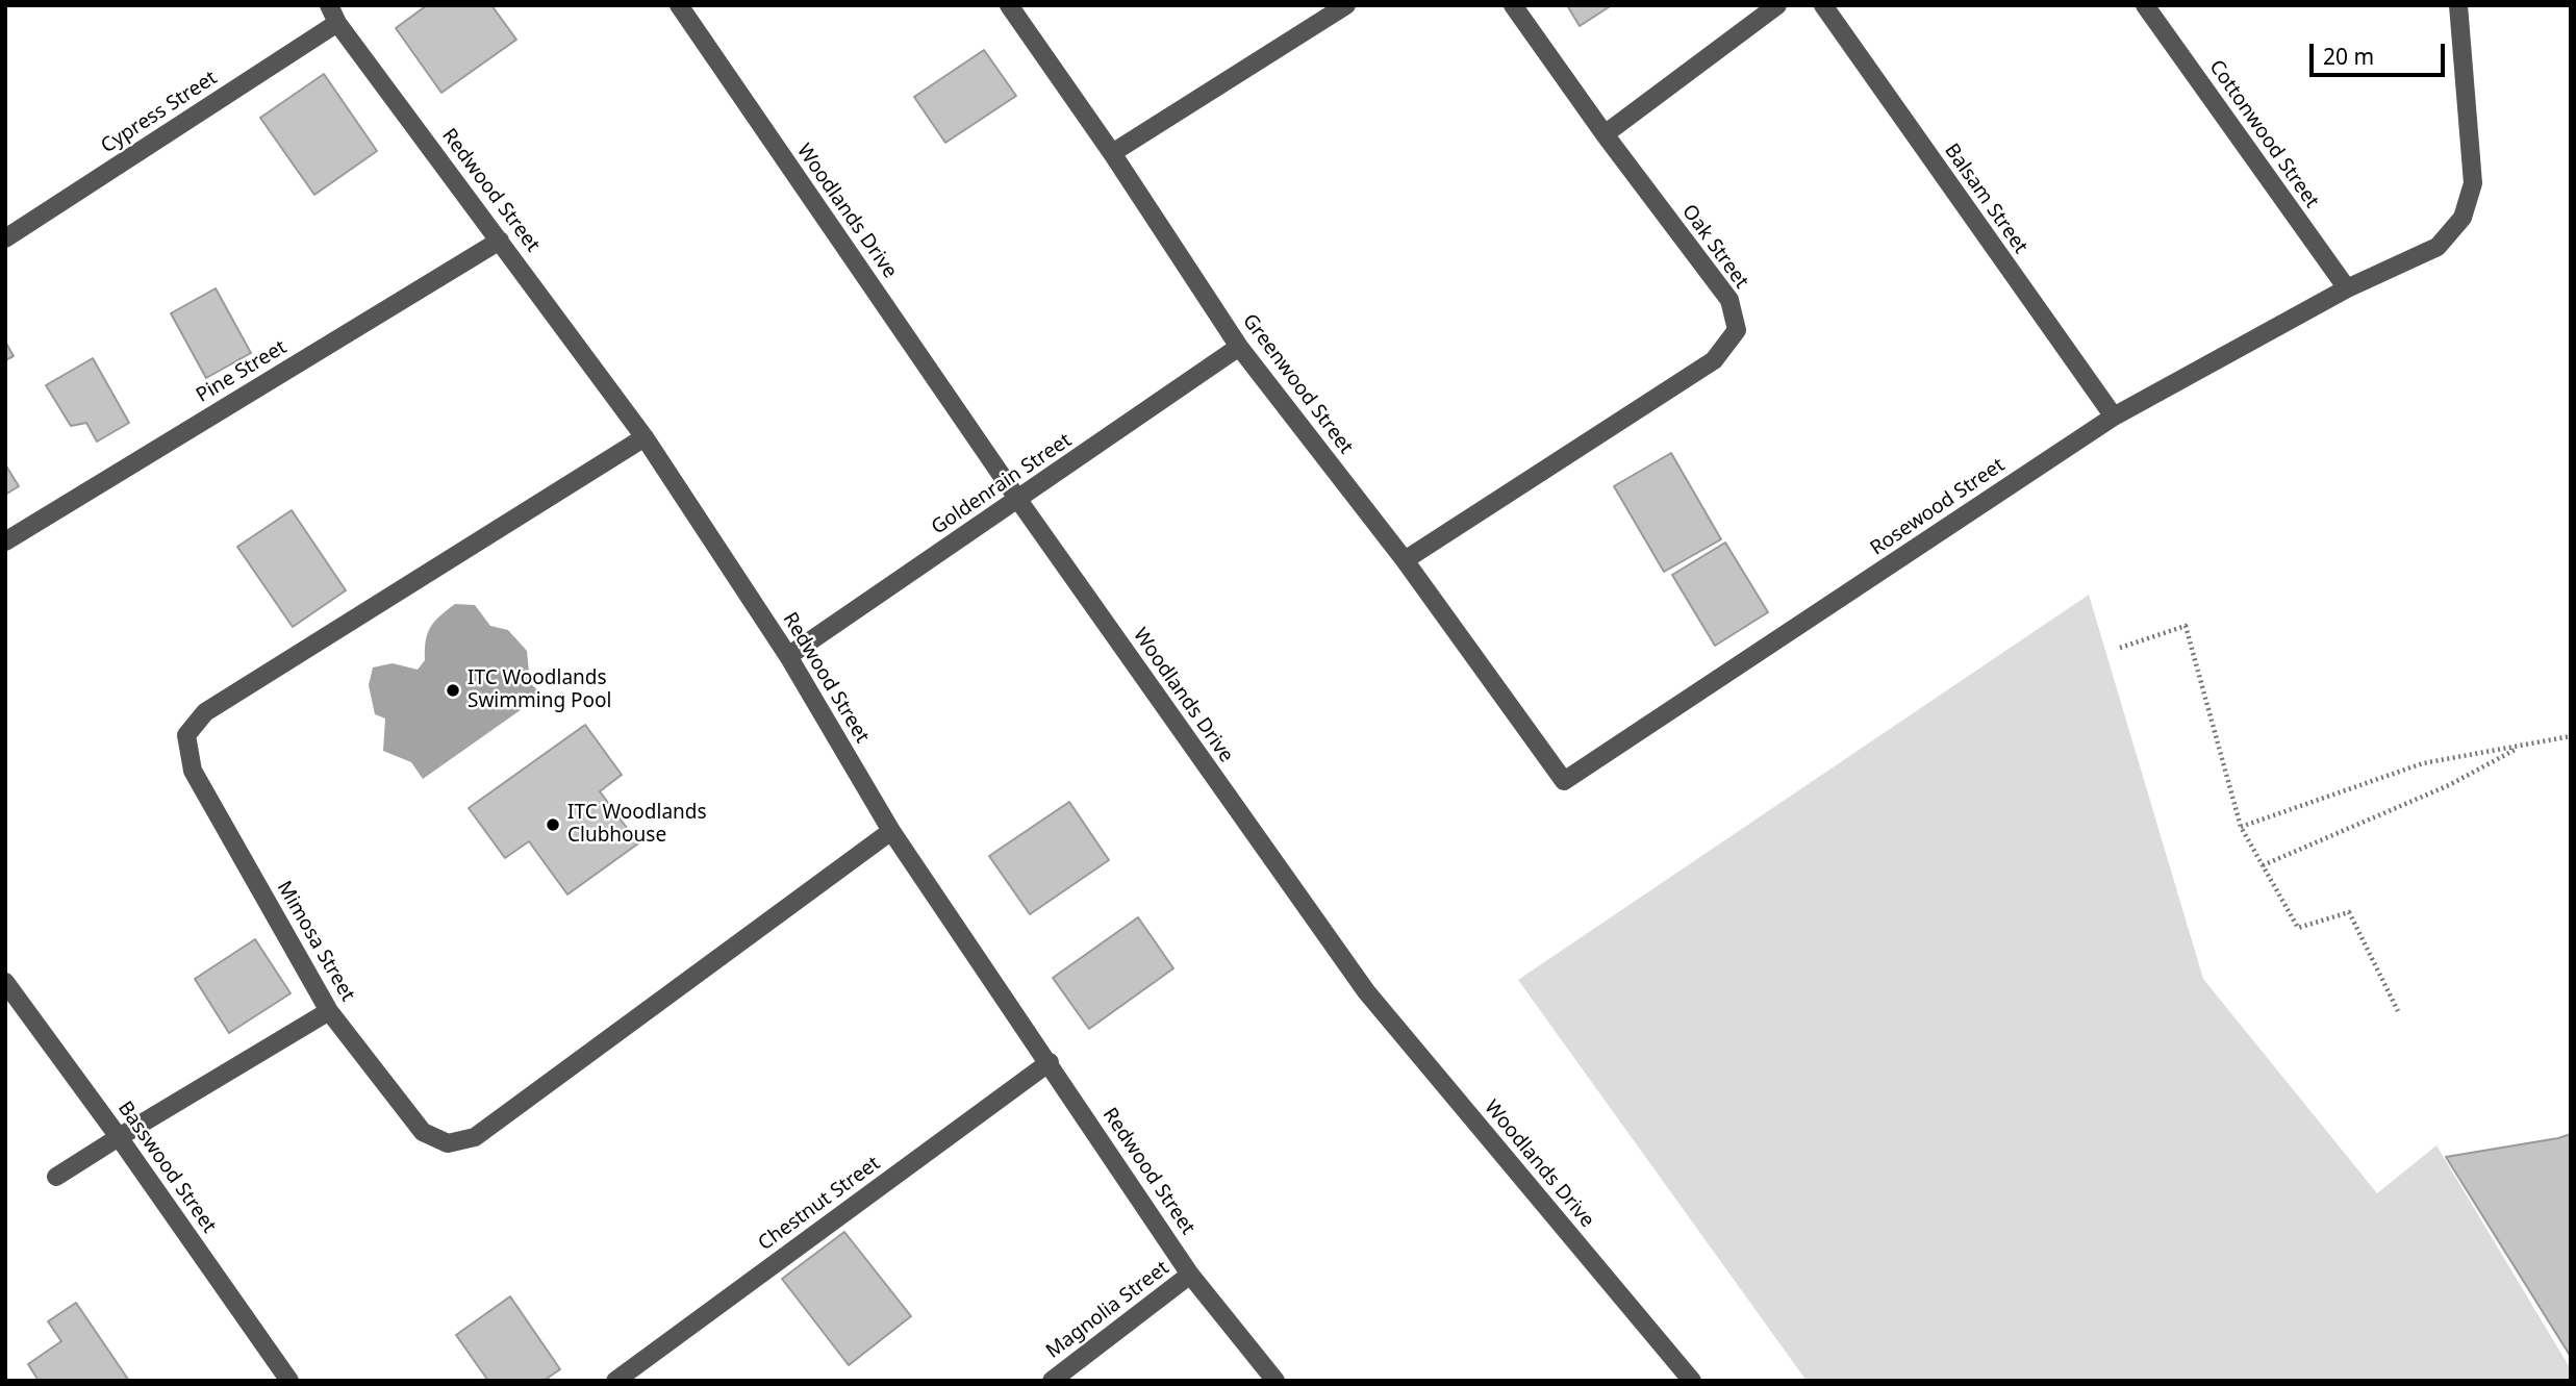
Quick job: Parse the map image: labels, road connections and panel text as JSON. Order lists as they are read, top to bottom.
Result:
{
  "streets": {
    "street": [
      "Cypress Street",
      "Cottonwood Street",
      "Redwood Street",
      "Balsam Street",
      "Woodlands Drive",
      "Oak Street",
      "Pine Street",
      "Greenwood Street",
      "Goldenrain Street",
      "Rosewood Street",
      "Mimosa Street",
      "Basswood Street",
      "Chestnut Street",
      "Magnolia Street"
    ]
  },
  "crossings": [
    ["Cypress Street", "Redwood Street"],
    ["Cottonwood Street", "Rosewood Street"],
    ["Redwood Street", "Pine Street"],
    ["Redwood Street", "Goldenrain Street"],
    ["Redwood Street", "Mimosa Street"],
    ["Redwood Street", "Chestnut Street"],
    ["Redwood Street", "Magnolia Street"],
    ["Balsam Street", "Rosewood Street"],
    ["Woodlands Drive", "Goldenrain Street"],
    ["Oak Street", "Greenwood Street"],
    ["Greenwood Street", "Goldenrain Street"],
    ["Greenwood Street", "Rosewood Street"]
  ],
  "places": ["ITC Woodlands Swimming Pool", "ITC Woodlands Clubhouse"],
  "scale_bar": "20 m"
}
